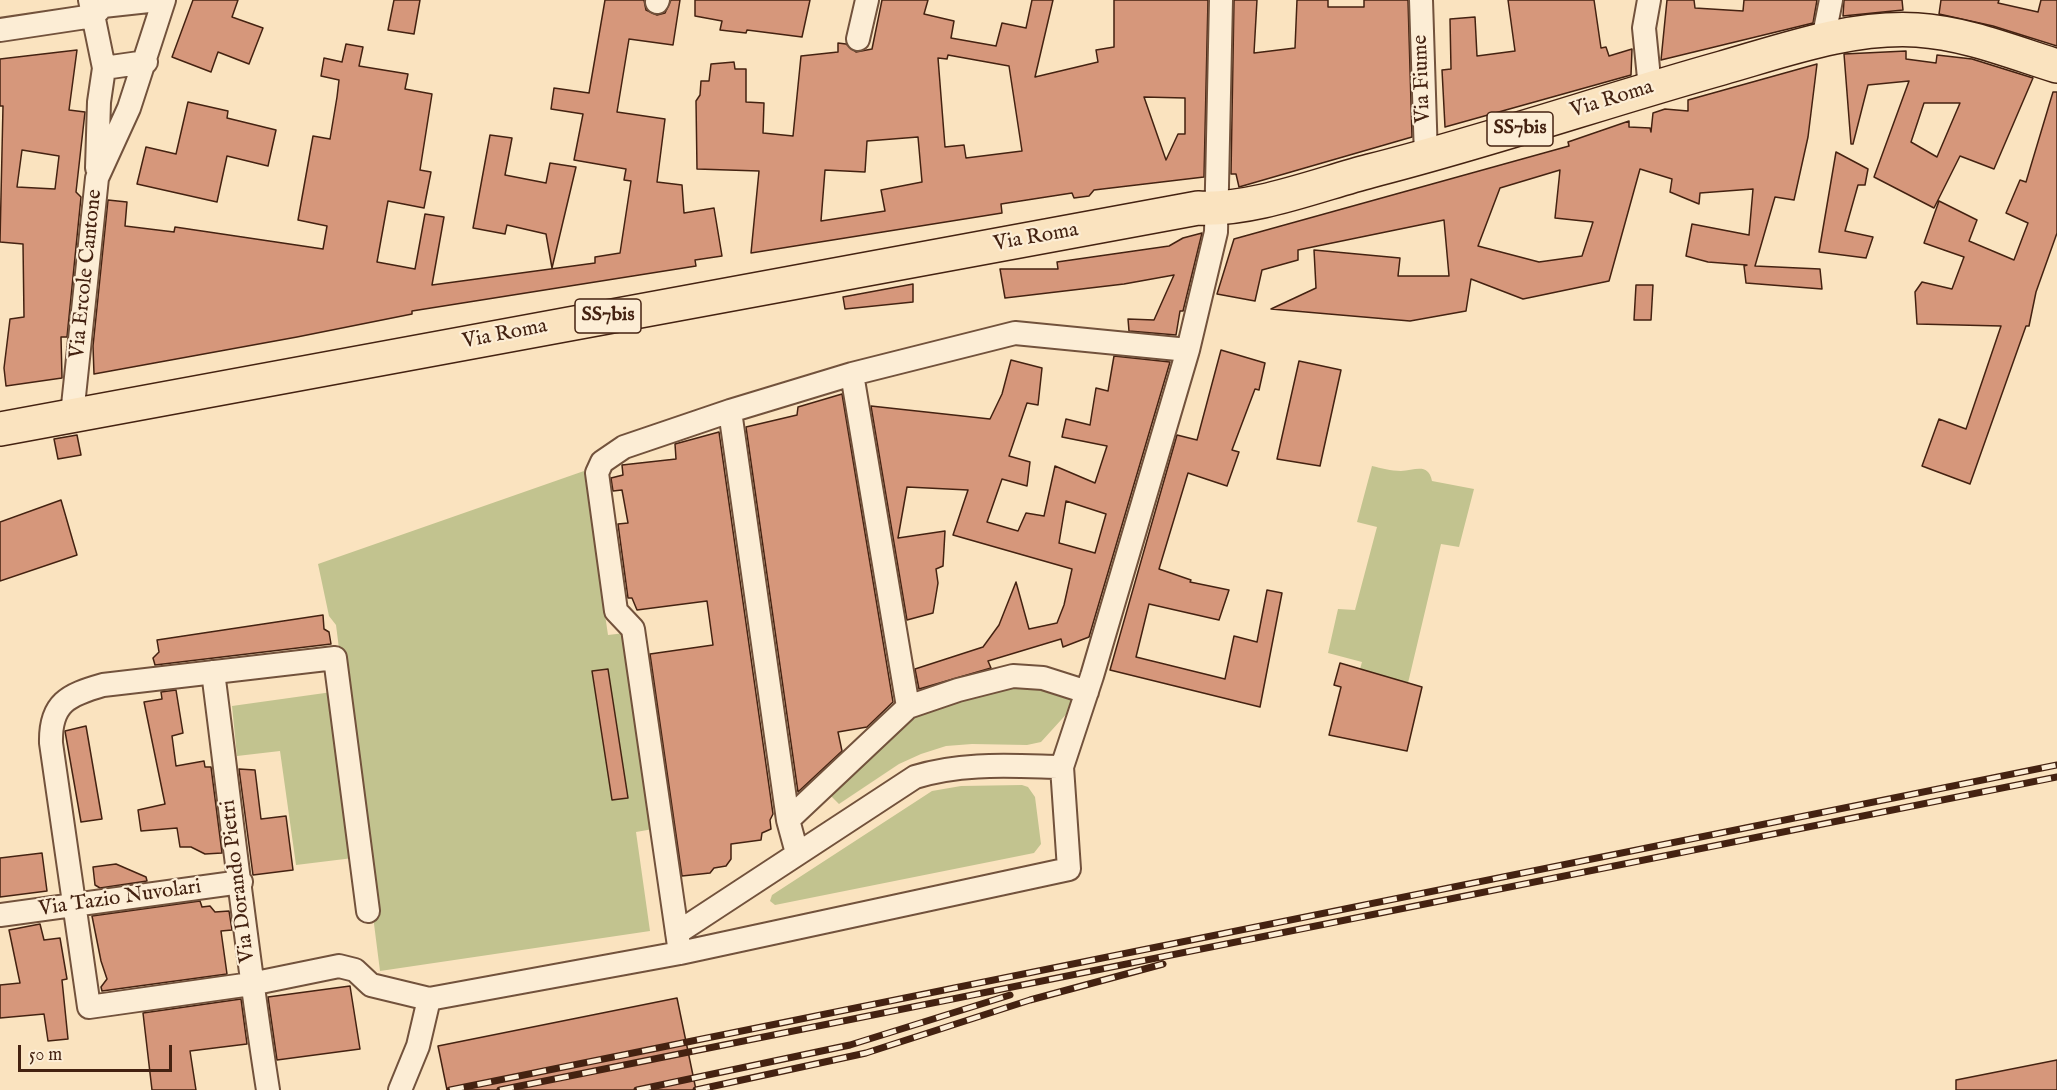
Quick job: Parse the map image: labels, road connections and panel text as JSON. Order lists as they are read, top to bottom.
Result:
{
  "streets": {
    "main road": ["Via Roma", "SS7bis"],
    "street": [
      "Via Fiume",
      "Via Ercole Cantone",
      "Via Dorando Pietri",
      "Via Tazio Nuvolari"
    ]
  },
  "crossings": [
    ["Via Fiume", "Via Roma"],
    ["Via Roma", "Via Ercole Cantone"],
    ["Via Dorando Pietri", "Via Tazio Nuvolari"]
  ],
  "scale_bar": "50 m"
}
